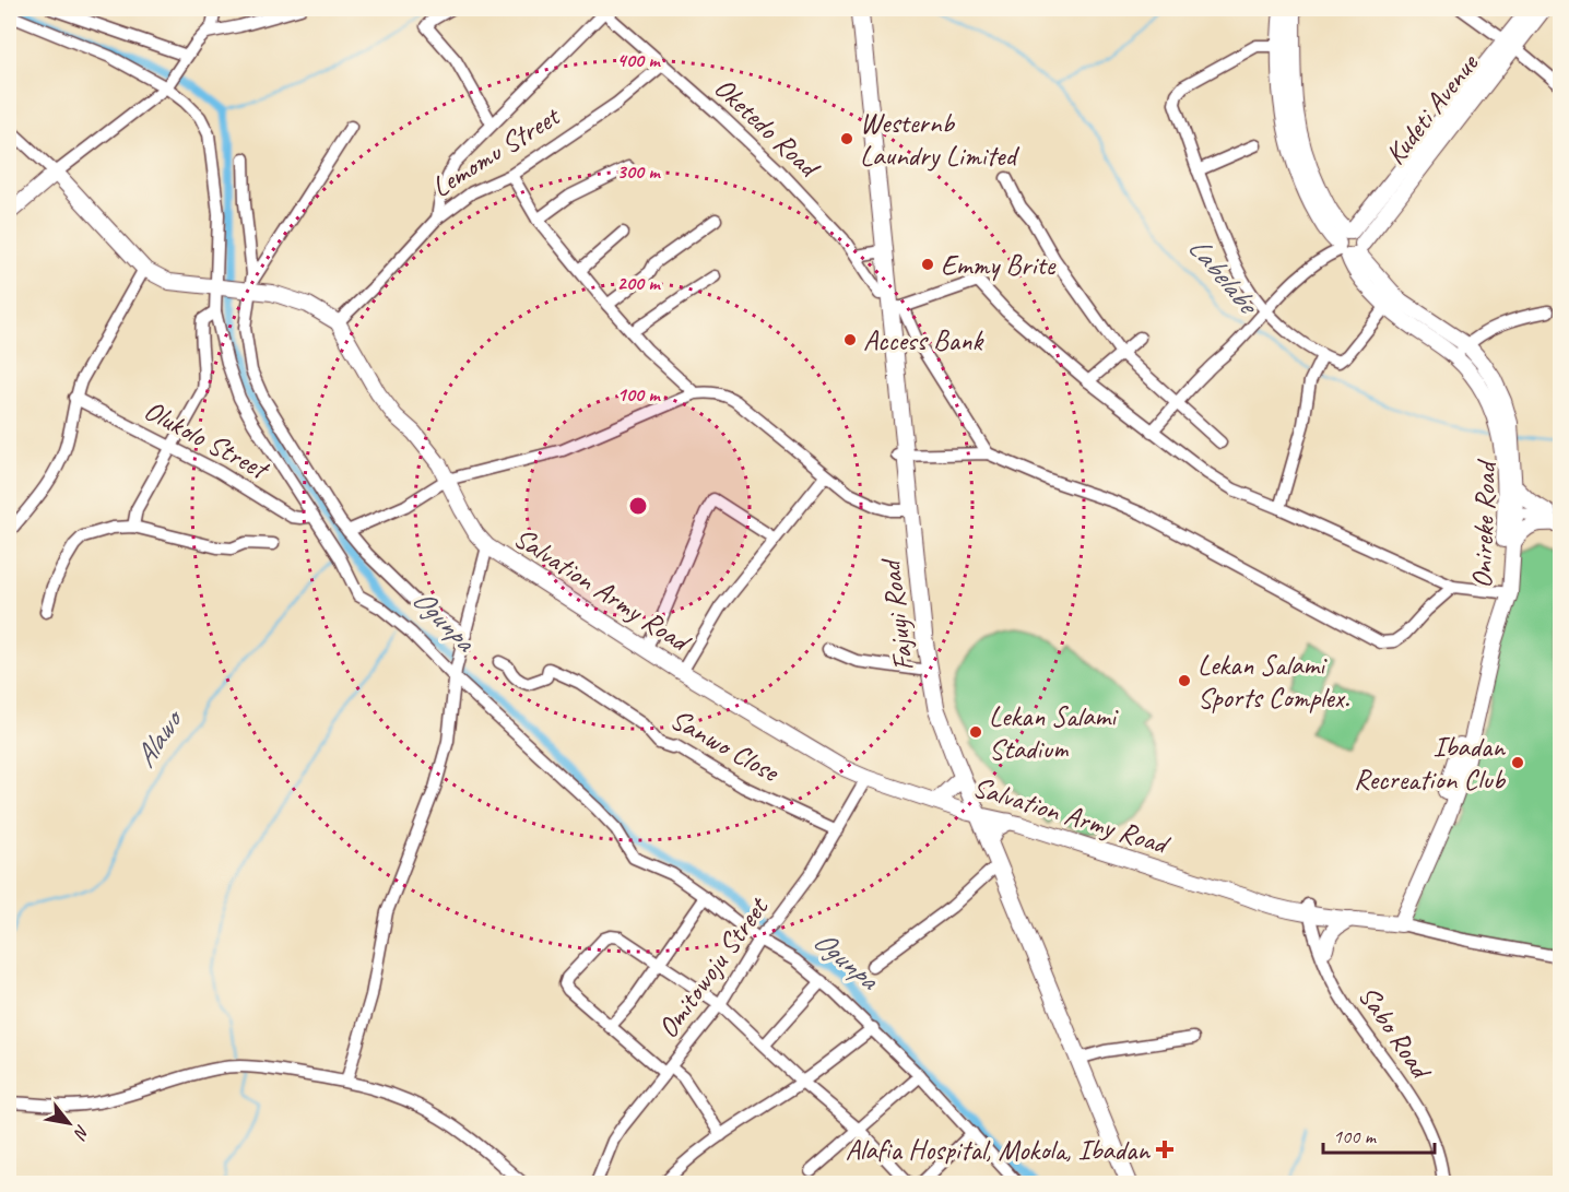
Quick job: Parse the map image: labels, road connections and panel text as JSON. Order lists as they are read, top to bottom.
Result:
{
  "streets": {
    "highway": ["Fajuyi Road"],
    "main road": ["Kudeti Avenue", "Onireke Road", "Salvation Army Road"],
    "street": [
      "Oketedo Road",
      "Lemomu Street",
      "Olukolo Street",
      "Sanwo Close",
      "Omitowoju Street",
      "Sabo Road"
    ]
  },
  "crossings": [
    ["Kudeti Avenue", "Onireke Road"],
    ["Oketedo Road", "Lemomu Street"],
    ["Oketedo Road", "Fajuyi Road"],
    ["Lemomu Street", "Salvation Army Road"],
    ["Onireke Road", "Salvation Army Road"],
    ["Salvation Army Road", "Fajuyi Road"],
    ["Salvation Army Road", "Omitowoju Street"],
    ["Salvation Army Road", "Sabo Road"],
    ["Sanwo Close", "Omitowoju Street"]
  ],
  "water": ["Labelabe", "Ogunpa", "Alawo"],
  "places": {
    "other": [
      "Westernb Laundry Limited",
      "Emmy Brite",
      "Access Bank",
      "Lekan Salami Sports Complex.",
      "Lekan Salami Stadium",
      "Ibadan Recreation Club"
    ],
    "health": ["Alafia Hospital, Mokola, Ibadan"]
  },
  "scale_bar": "100 m",
  "north": "bottom right",
  "rings": [
    "400 m",
    "300 m",
    "200 m",
    "100 m"
  ]
}
